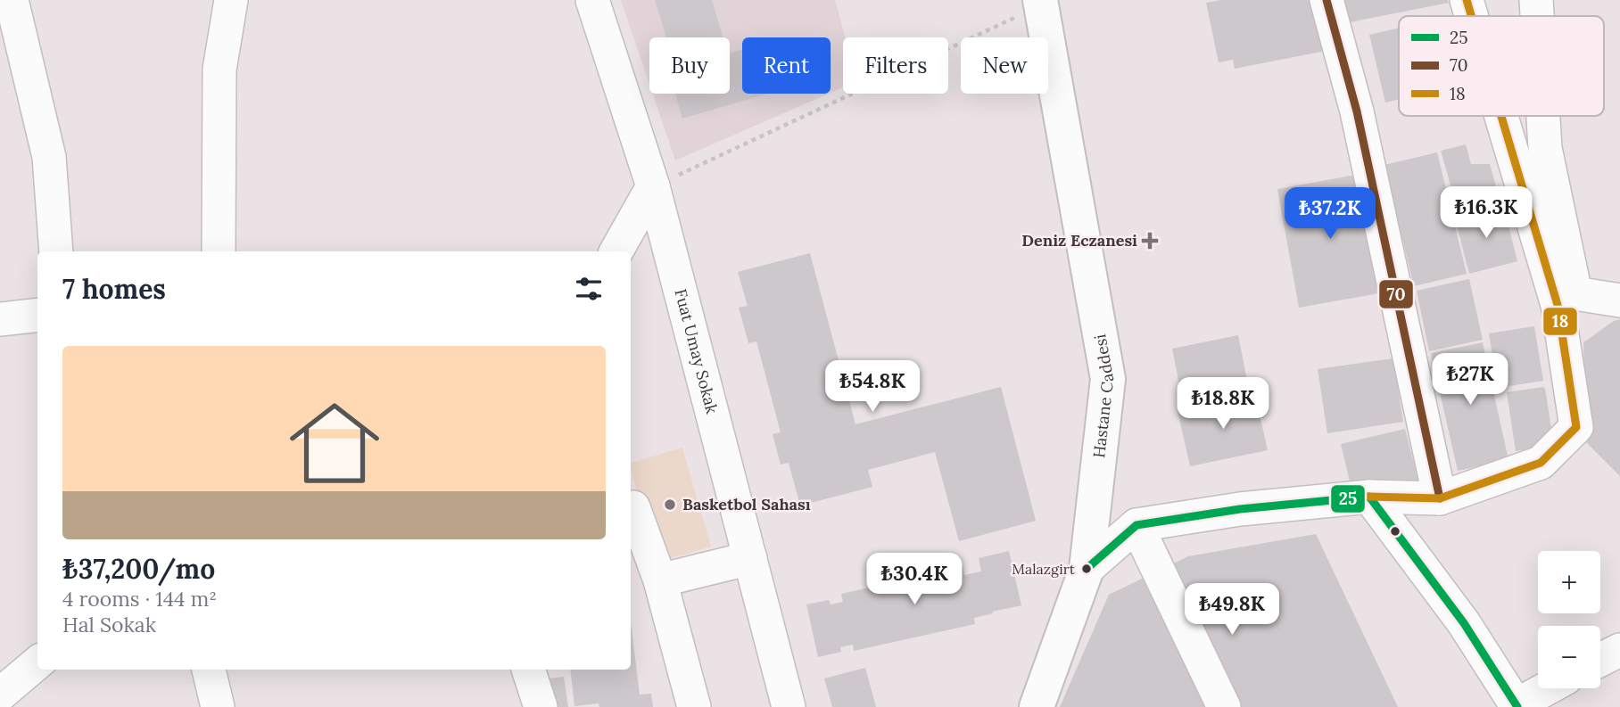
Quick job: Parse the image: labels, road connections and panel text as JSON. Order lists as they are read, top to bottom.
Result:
{
  "streets": {
    "main road": ["Hastane Caddesi"],
    "street": ["Fuat Umay Sokak"]
  },
  "places": {
    "health": ["Deniz Eczanesi"],
    "other": ["Basketbol Sahası", "Malazgirt"]
  },
  "lines": ["transit line 70", "transit line 18", "transit line 25"],
  "legend": ["25", "70", "18"],
  "page": {
    "chip": [
      "Buy",
      "Rent",
      "Filters",
      "New"
    ],
    "price": [
      "₺16.3K",
      "₺37.2K",
      "₺27K",
      "₺54.8K",
      "₺18.8K",
      "₺30.4K",
      "₺49.8K"
    ],
    "heading": "7 homes",
    "list": [
      {
        "name": "₺37,200/mo",
        "note": "4 rooms · 144 m² · Hal Sokak"
      }
    ],
    "map_buttons": ["+", "−"]
  }
}
